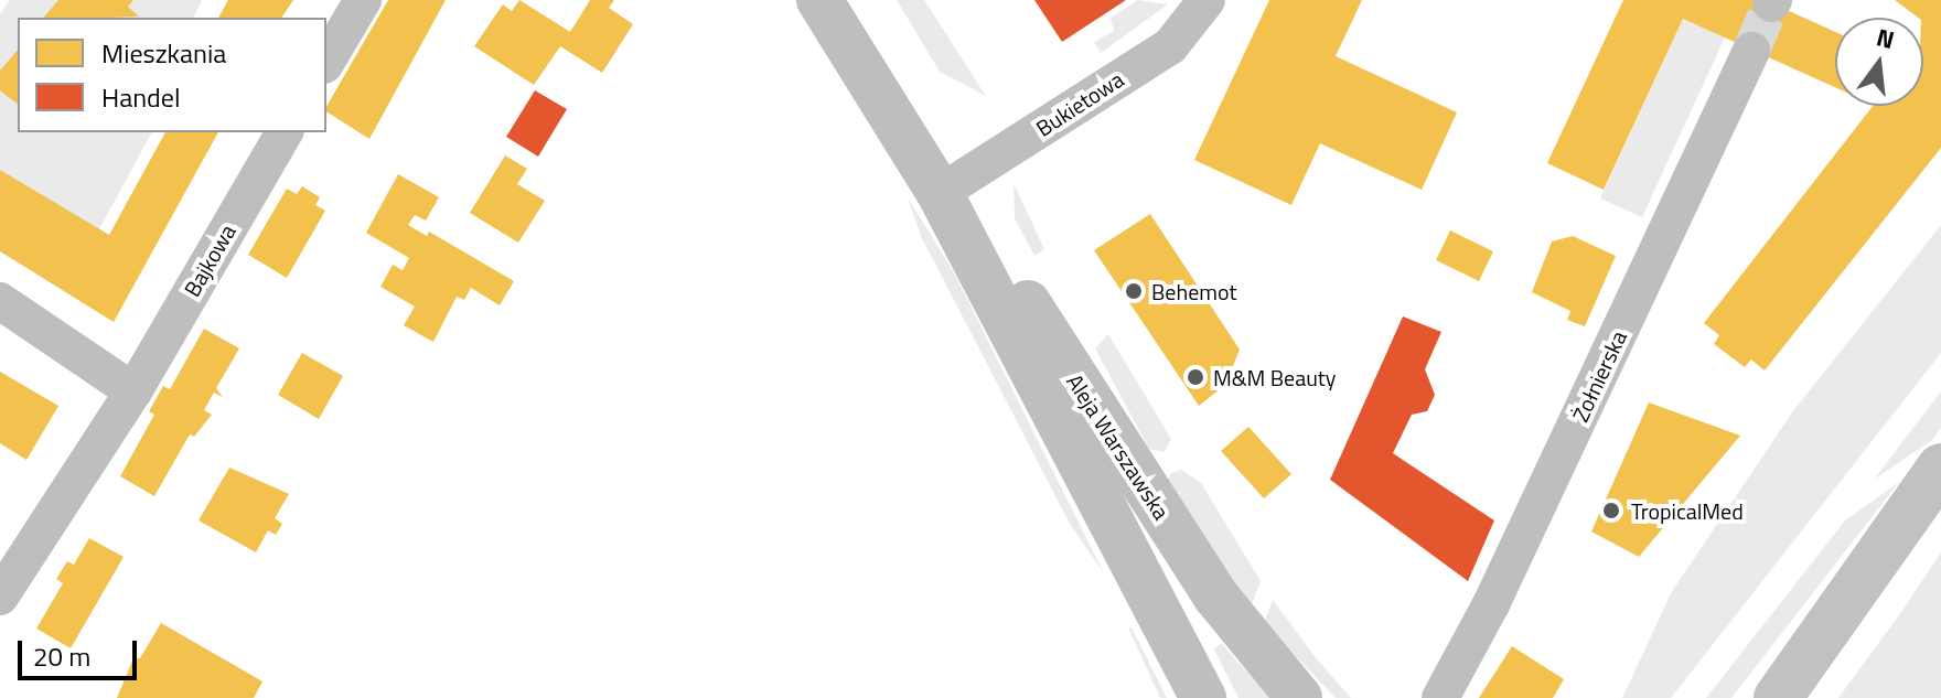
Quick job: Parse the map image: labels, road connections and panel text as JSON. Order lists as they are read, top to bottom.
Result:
{
  "streets": {
    "street": [
      "Bukietowa",
      "Bajkowa",
      "Żołnierska",
      "Aleja Warszawska"
    ]
  },
  "crossings": [
    ["Bukietowa", "Aleja Warszawska"]
  ],
  "places": ["Behemot", "M&M Beauty", "TropicalMed"],
  "legend": ["Mieszkania", "Handel"],
  "scale_bar": "20 m",
  "north": "top"
}
